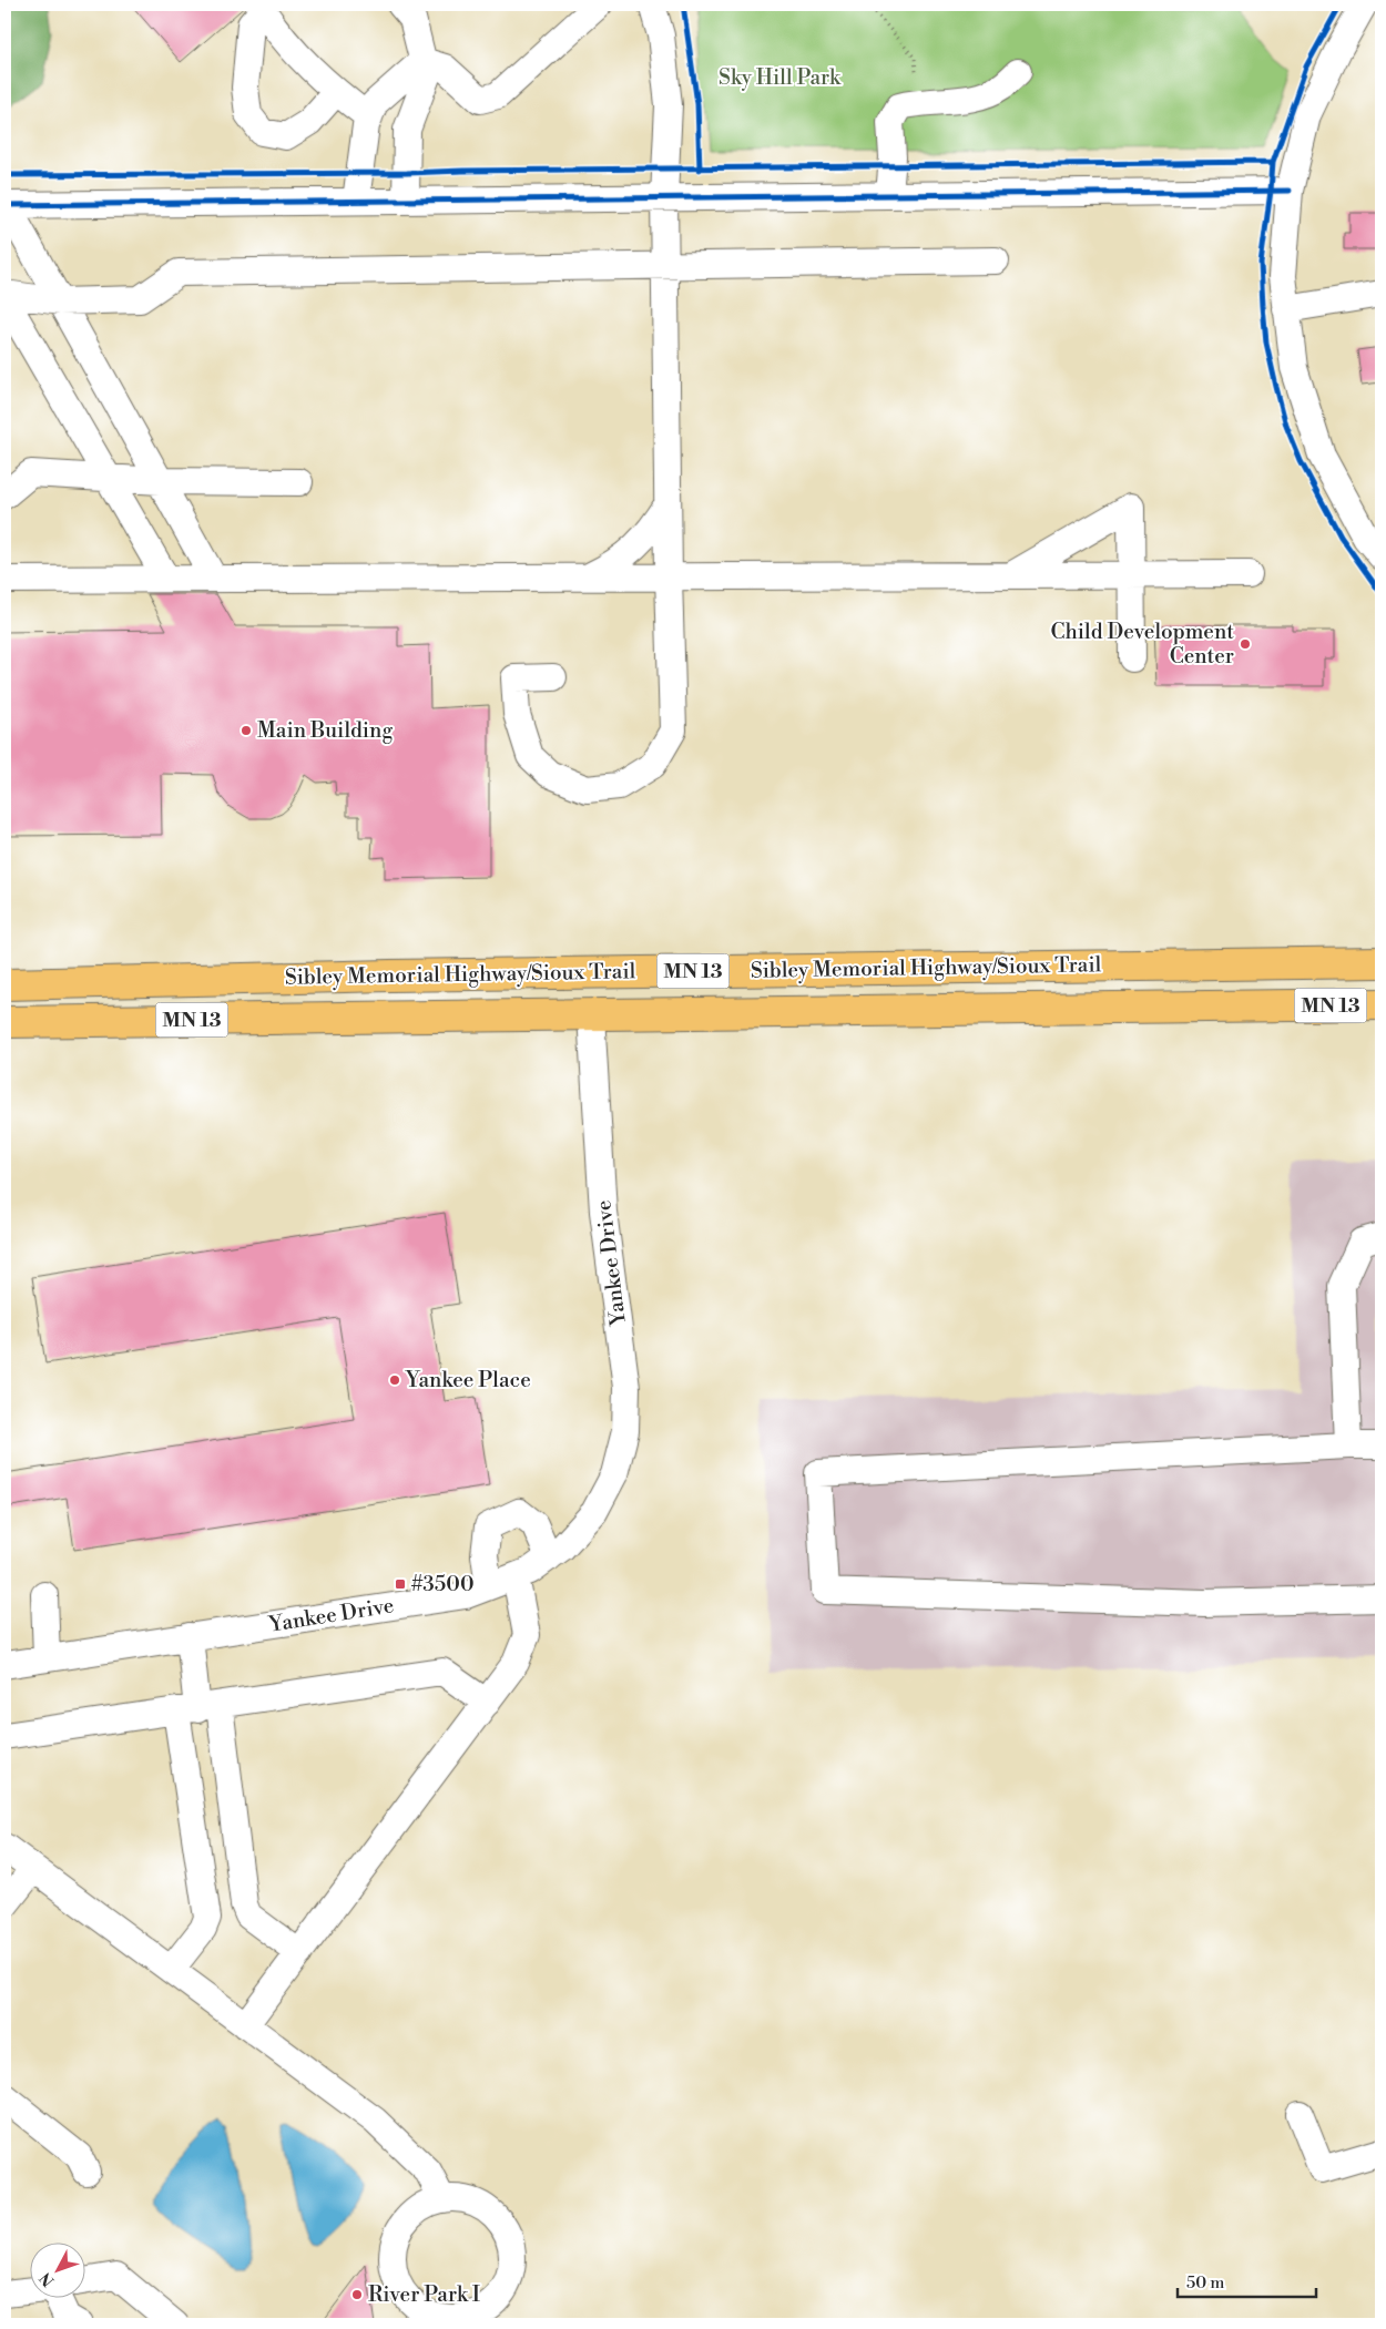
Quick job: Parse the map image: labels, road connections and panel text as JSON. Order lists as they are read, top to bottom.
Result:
{
  "streets": {
    "highway": ["Sibley Memorial Highway/Sioux Trail", "MN 13"],
    "street": ["Yankee Drive"]
  },
  "crossings": [
    ["Sibley Memorial Highway/Sioux Trail", "Yankee Drive"]
  ],
  "parks": ["Sky Hill Park"],
  "places": {
    "other": [
      "Child Development Center",
      "Main Building",
      "Yankee Place",
      "River Park I"
    ],
    "transit": ["#3500"]
  },
  "scale_bar": "50 m",
  "north": "bottom left"
}
